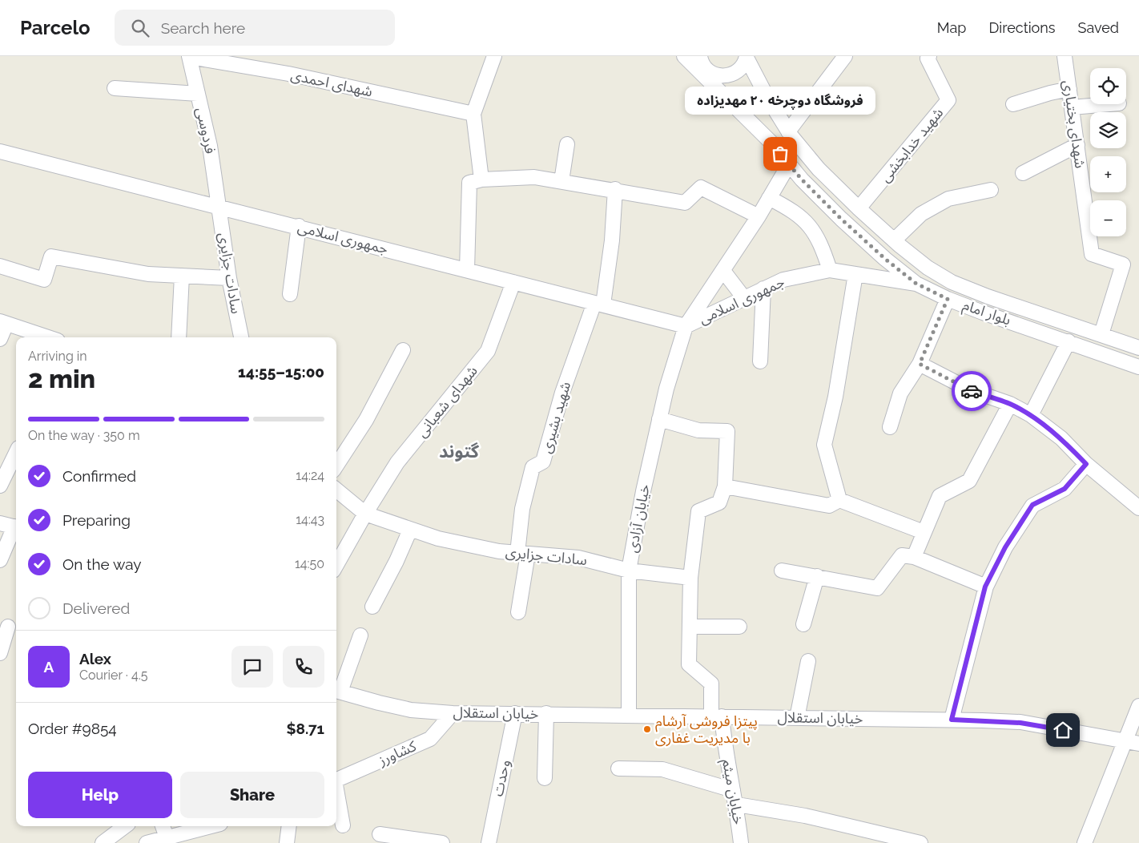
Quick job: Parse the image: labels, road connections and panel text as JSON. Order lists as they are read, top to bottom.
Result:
{
  "streets": {
    "street": [
      "شهدای احمدی",
      "شهدای بختیاری",
      "فردوسی",
      "شهید خدابخشی",
      "جمهوری اسلامی",
      "سادات جزایری",
      "بلوار امام",
      "شهدای شعبانی",
      "شهید بشیری",
      "خیابان آزادی",
      "خیابان استقلال",
      "کشاورز",
      "وحدت",
      "خیابان میثم"
    ]
  },
  "crossings": [
    ["شهدای احمدی", "فردوسی"],
    ["شهدای بختیاری", "بلوار امام"],
    ["فردوسی", "جمهوری اسلامی"],
    ["فردوسی", "سادات جزایری"],
    ["شهید خدابخشی", "بلوار امام"],
    ["جمهوری اسلامی", "سادات جزایری"],
    ["جمهوری اسلامی", "بلوار امام"],
    ["جمهوری اسلامی", "شهدای شعبانی"],
    ["جمهوری اسلامی", "شهید بشیری"],
    ["جمهوری اسلامی", "خیابان آزادی"],
    ["سادات جزایری", "شهدای شعبانی"],
    ["سادات جزایری", "شهید بشیری"],
    ["سادات جزایری", "خیابان آزادی"],
    ["سادات جزایری", "خیابان میثم"],
    ["خیابان آزادی", "خیابان استقلال"],
    ["خیابان استقلال", "کشاورز"],
    ["خیابان استقلال", "وحدت"],
    ["خیابان استقلال", "خیابان میثم"]
  ],
  "districts": ["گتوند"],
  "places": ["فروشگاه دوچرخه ۲۰ مهدیزاده", "پیتزا فروشی آرشام با مدیریت غفاری"],
  "page": {
    "header": "Parcelo",
    "search": "Search here",
    "nav": ["Map", "Directions", "Saved"],
    "map_buttons": ["+", "−"],
    "bubble": "فروشگاه دوچرخه ۲۰ مهدیزاده",
    "heading": ["2 min", "Arriving in", "14:55–15:00"],
    "panel": [
      "Alex",
      "Courier · 4.5",
      "Order #9854",
      "$8.71"
    ],
    "bar": "On the way · 350 m",
    "list": [
      ["Confirmed", "14:24"],
      ["Preparing", "14:43"],
      ["On the way", "14:50"],
      "Delivered"
    ],
    "round": "A",
    "buttons": ["Help", "Share"]
  }
}
